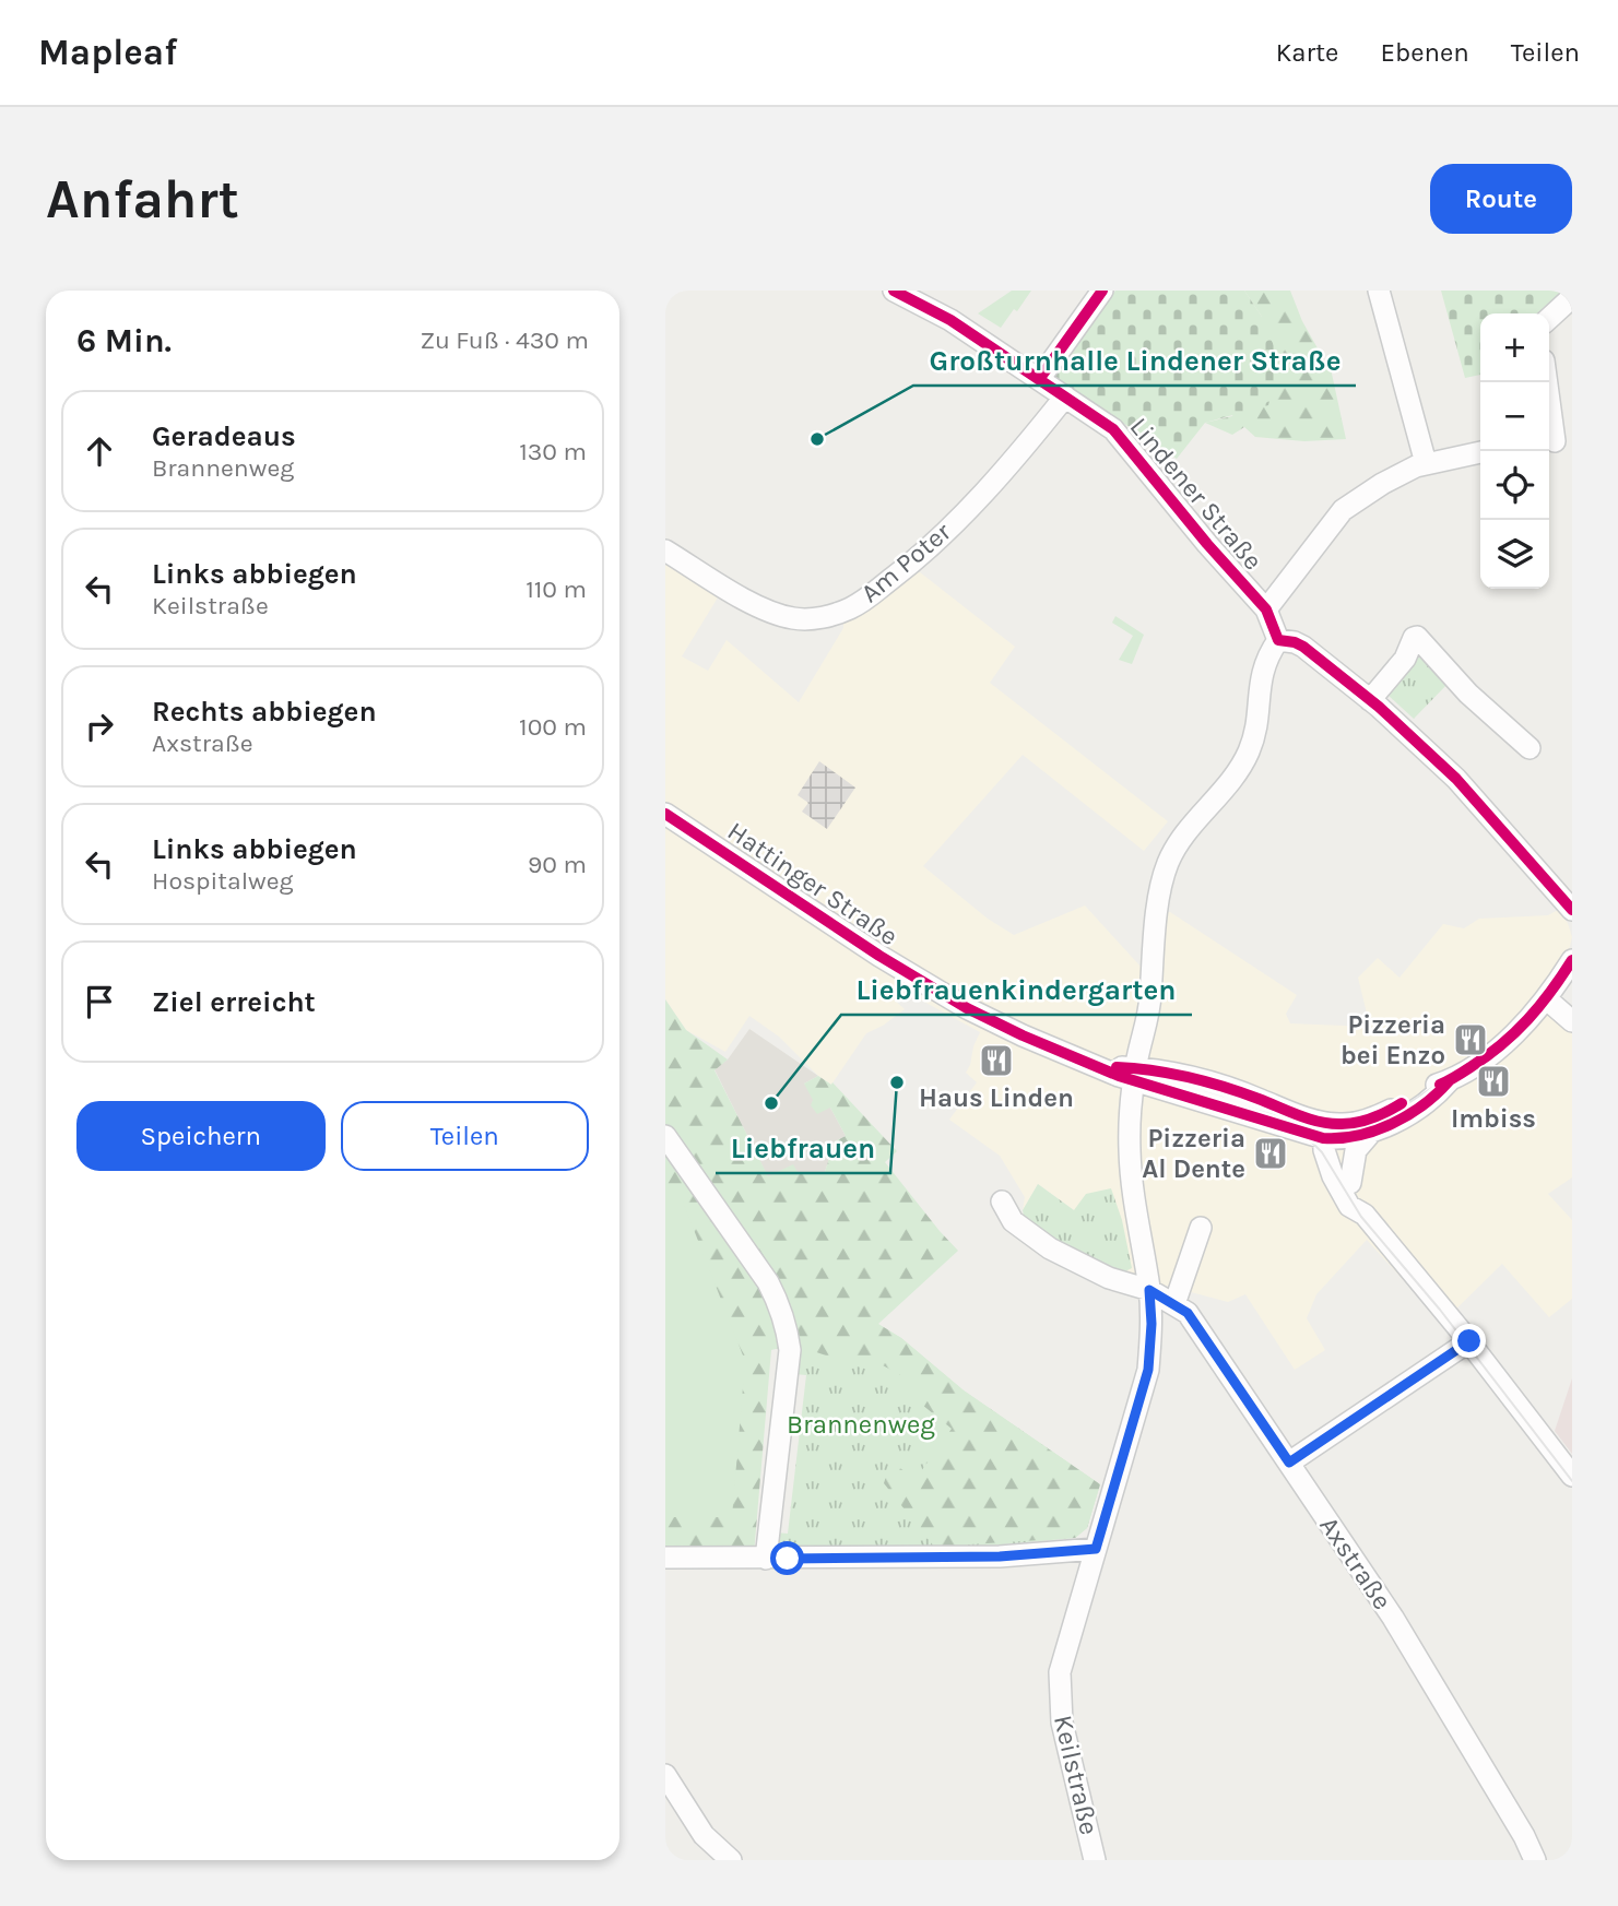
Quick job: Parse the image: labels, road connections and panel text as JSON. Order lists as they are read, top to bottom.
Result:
{
  "streets": {
    "street": [
      "Lindener Straße",
      "Am Poter",
      "Hattinger Straße",
      "Axstraße",
      "Keilstraße"
    ]
  },
  "crossings": [
    ["Lindener Straße", "Am Poter"],
    ["Hattinger Straße", "Keilstraße"],
    ["Axstraße", "Keilstraße"]
  ],
  "parks": ["Brannenweg"],
  "places": {
    "other": ["Großturnhalle Lindener Straße", "Liebfrauen", "Liebfrauenkindergarten"],
    "restaurant": [
      "Pizzeria bei Enzo",
      "Haus Linden",
      "Imbiss",
      "Pizzeria Al Dente"
    ]
  },
  "page": {
    "header": "Mapleaf",
    "nav": ["Karte", "Ebenen", "Teilen"],
    "buttons": [
      "Route",
      ["Speichern", "Teilen"]
    ],
    "title": "Anfahrt",
    "heading": ["6 Min.", "Zu Fuß · 430 m"],
    "map_buttons": ["+", "−"],
    "list": [
      ["Geradeaus", "Brannenweg", "130 m"],
      ["Links abbiegen", "Keilstraße", "110 m"],
      ["Rechts abbiegen", "Axstraße", "100 m"],
      ["Links abbiegen", "Hospitalweg", "90 m"],
      "Ziel erreicht"
    ]
  }
}
